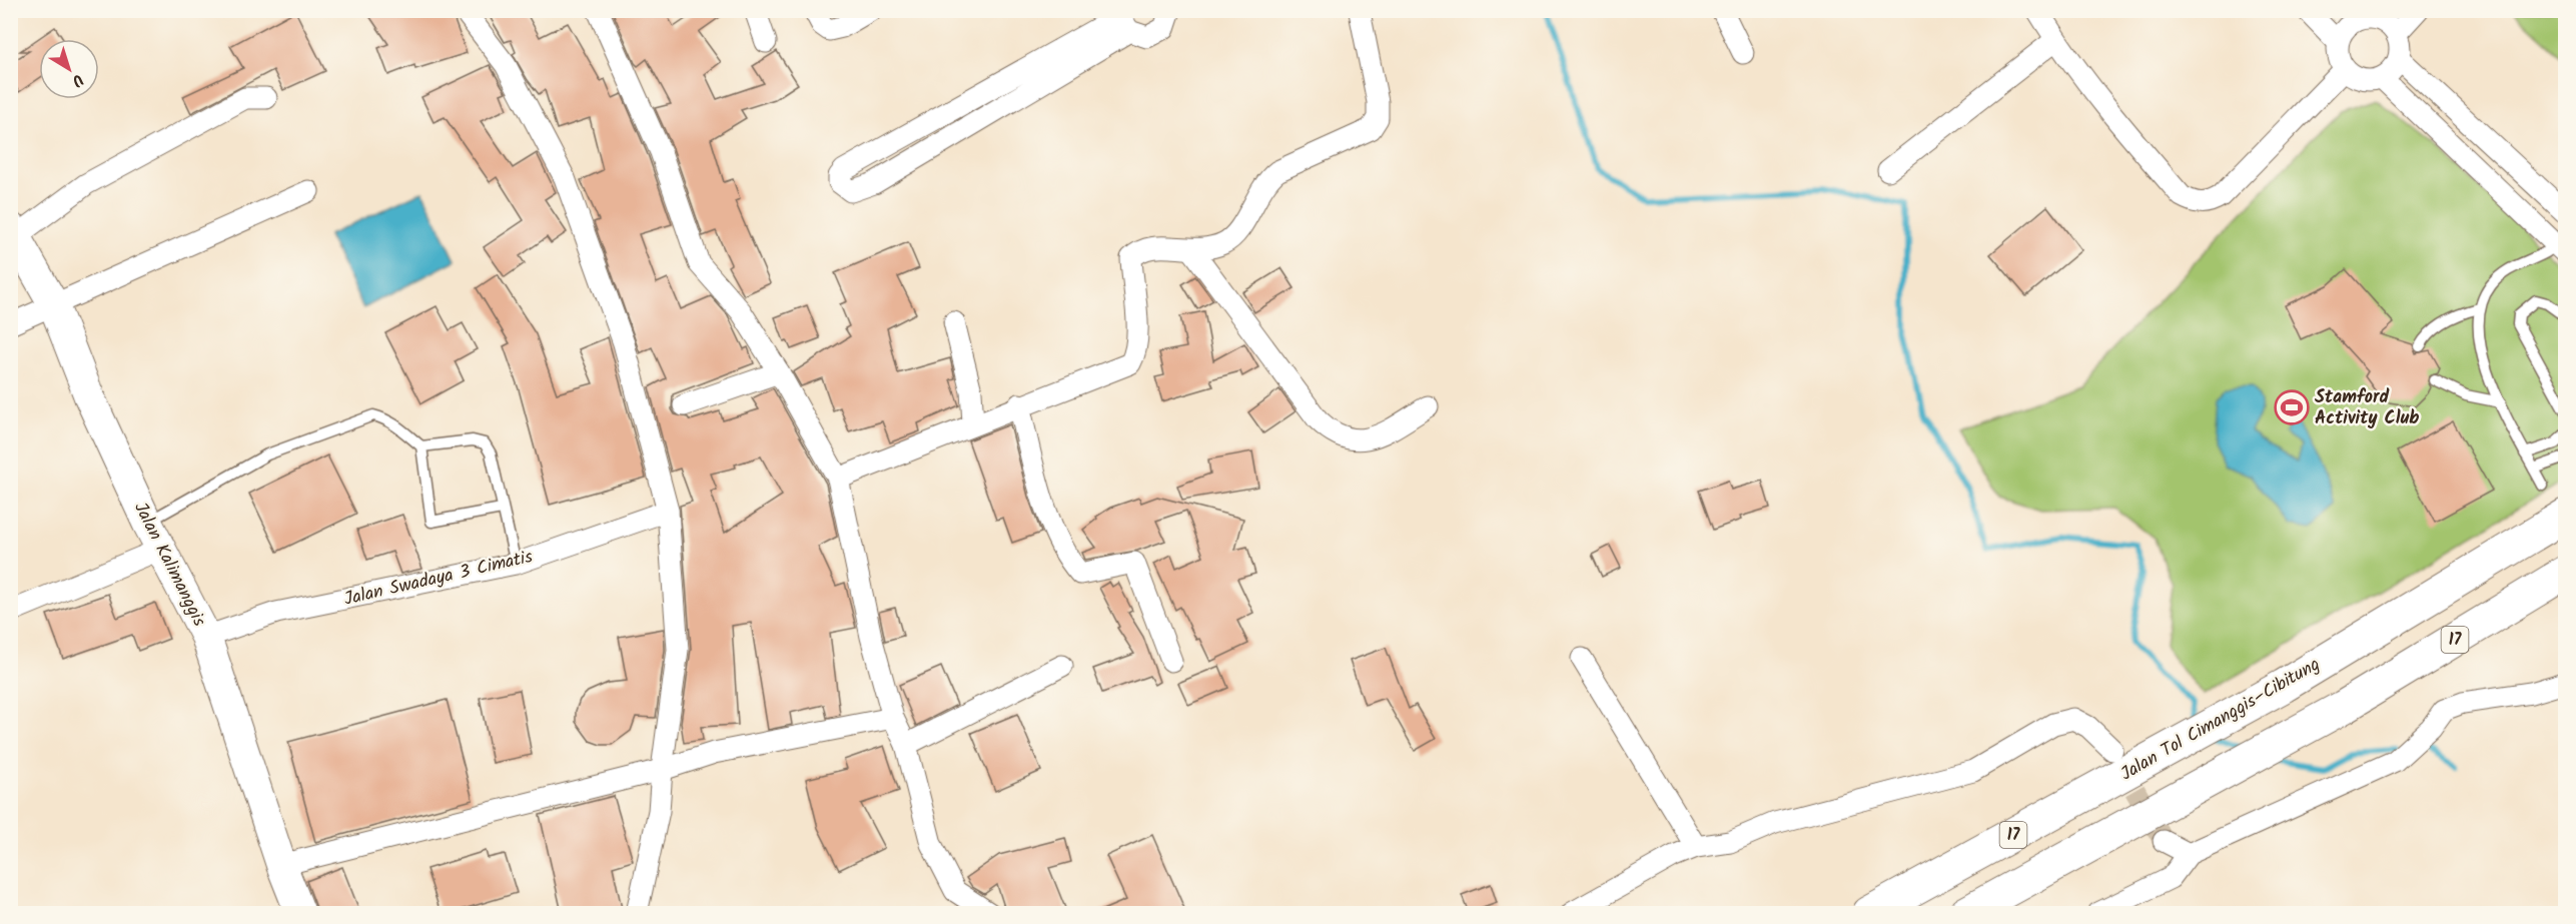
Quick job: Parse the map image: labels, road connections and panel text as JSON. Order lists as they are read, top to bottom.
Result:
{
  "streets": {
    "highway": ["17", "Jalan Tol Cimanggis–Cibitung"],
    "main road": ["Jalan Kalimanggis"],
    "street": ["Jalan Swadaya 3 Cimatis"]
  },
  "crossings": [
    ["Jalan Kalimanggis", "Jalan Swadaya 3 Cimatis"]
  ],
  "places": {
    "sports": ["Stamford Activity Club"]
  },
  "north": "bottom right"
}
